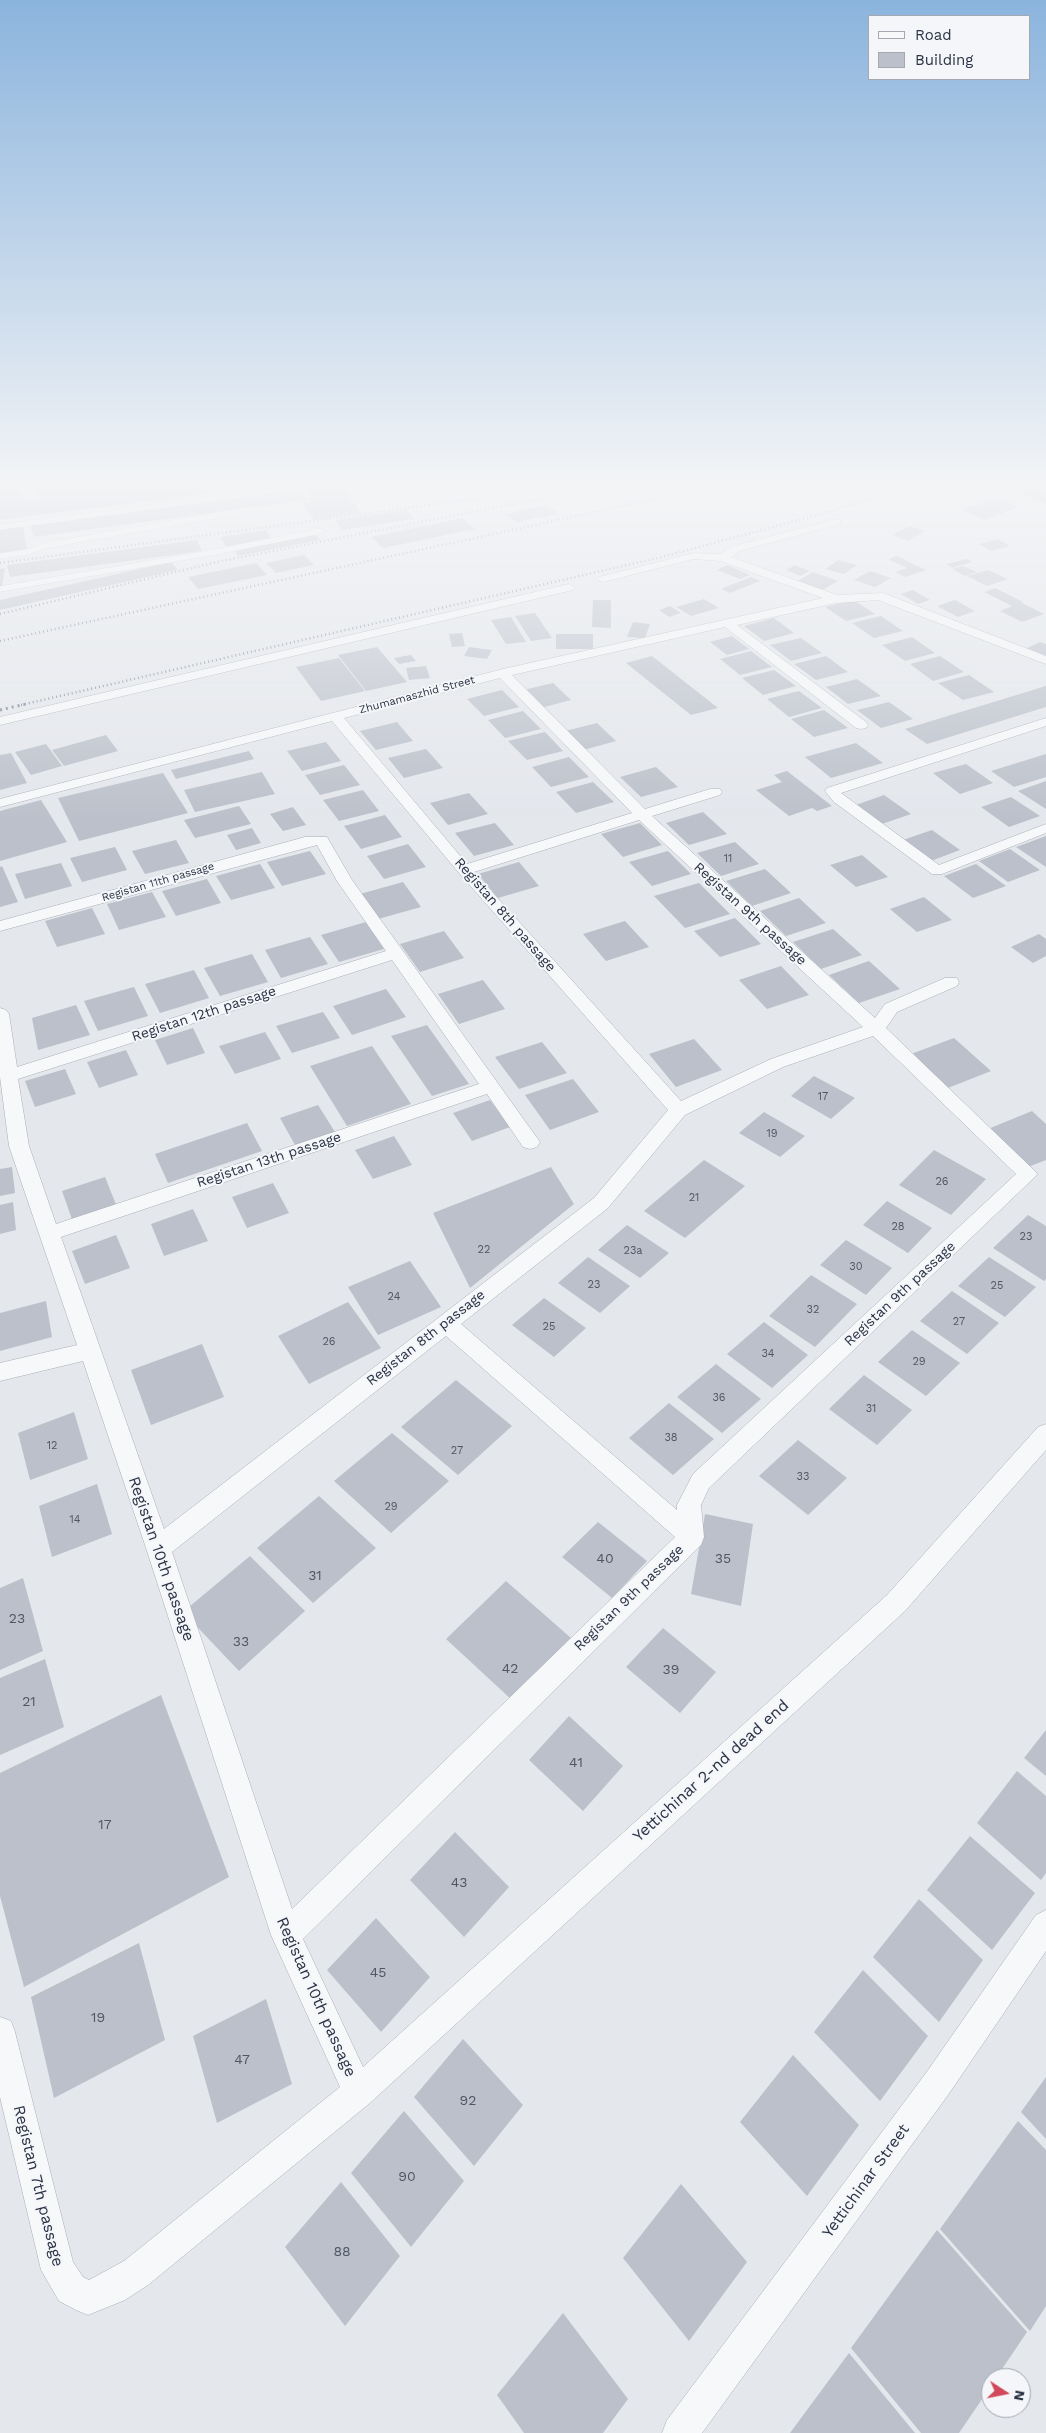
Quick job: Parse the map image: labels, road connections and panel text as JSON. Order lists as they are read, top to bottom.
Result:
{
  "streets": {
    "street": [
      "Zhumamaszhid Street",
      "Registan 11th passage",
      "Registan 9th passage",
      "Registan 8th passage",
      "Registan 12th passage",
      "Registan 13th passage",
      "Registan 10th passage",
      "Yettichinаr 2-nd dead end",
      "Yettichinаr Street",
      "Registan 7th passage"
    ]
  },
  "crossings": [
    ["Zhumamaszhid Street", "Registan 9th passage"],
    ["Zhumamaszhid Street", "Registan 8th passage"],
    ["Registan 11th passage", "Registan 12th passage"],
    ["Registan 9th passage", "Registan 8th passage"],
    ["Registan 9th passage", "Registan 10th passage"],
    ["Registan 8th passage", "Registan 10th passage"],
    ["Registan 12th passage", "Registan 10th passage"],
    ["Registan 13th passage", "Registan 10th passage"],
    ["Registan 10th passage", "Yettichinаr 2-nd dead end"],
    ["Yettichinаr 2-nd dead end", "Registan 7th passage"]
  ],
  "house_numbers": [
    "11",
    "17",
    "19",
    "26",
    "21",
    "28",
    "23",
    "22",
    "23a",
    "30",
    "23",
    "25",
    "24",
    "32",
    "27",
    "25",
    "26",
    "34",
    "29",
    "36",
    "31",
    "38",
    "12",
    "27",
    "33",
    "29",
    "14",
    "40",
    "35",
    "31",
    "23",
    "33",
    "42",
    "39",
    "21",
    "41",
    "17",
    "43",
    "45",
    "19",
    "47",
    "92",
    "90",
    "88"
  ],
  "legend": ["Road", "Building"],
  "north": "right"
}
